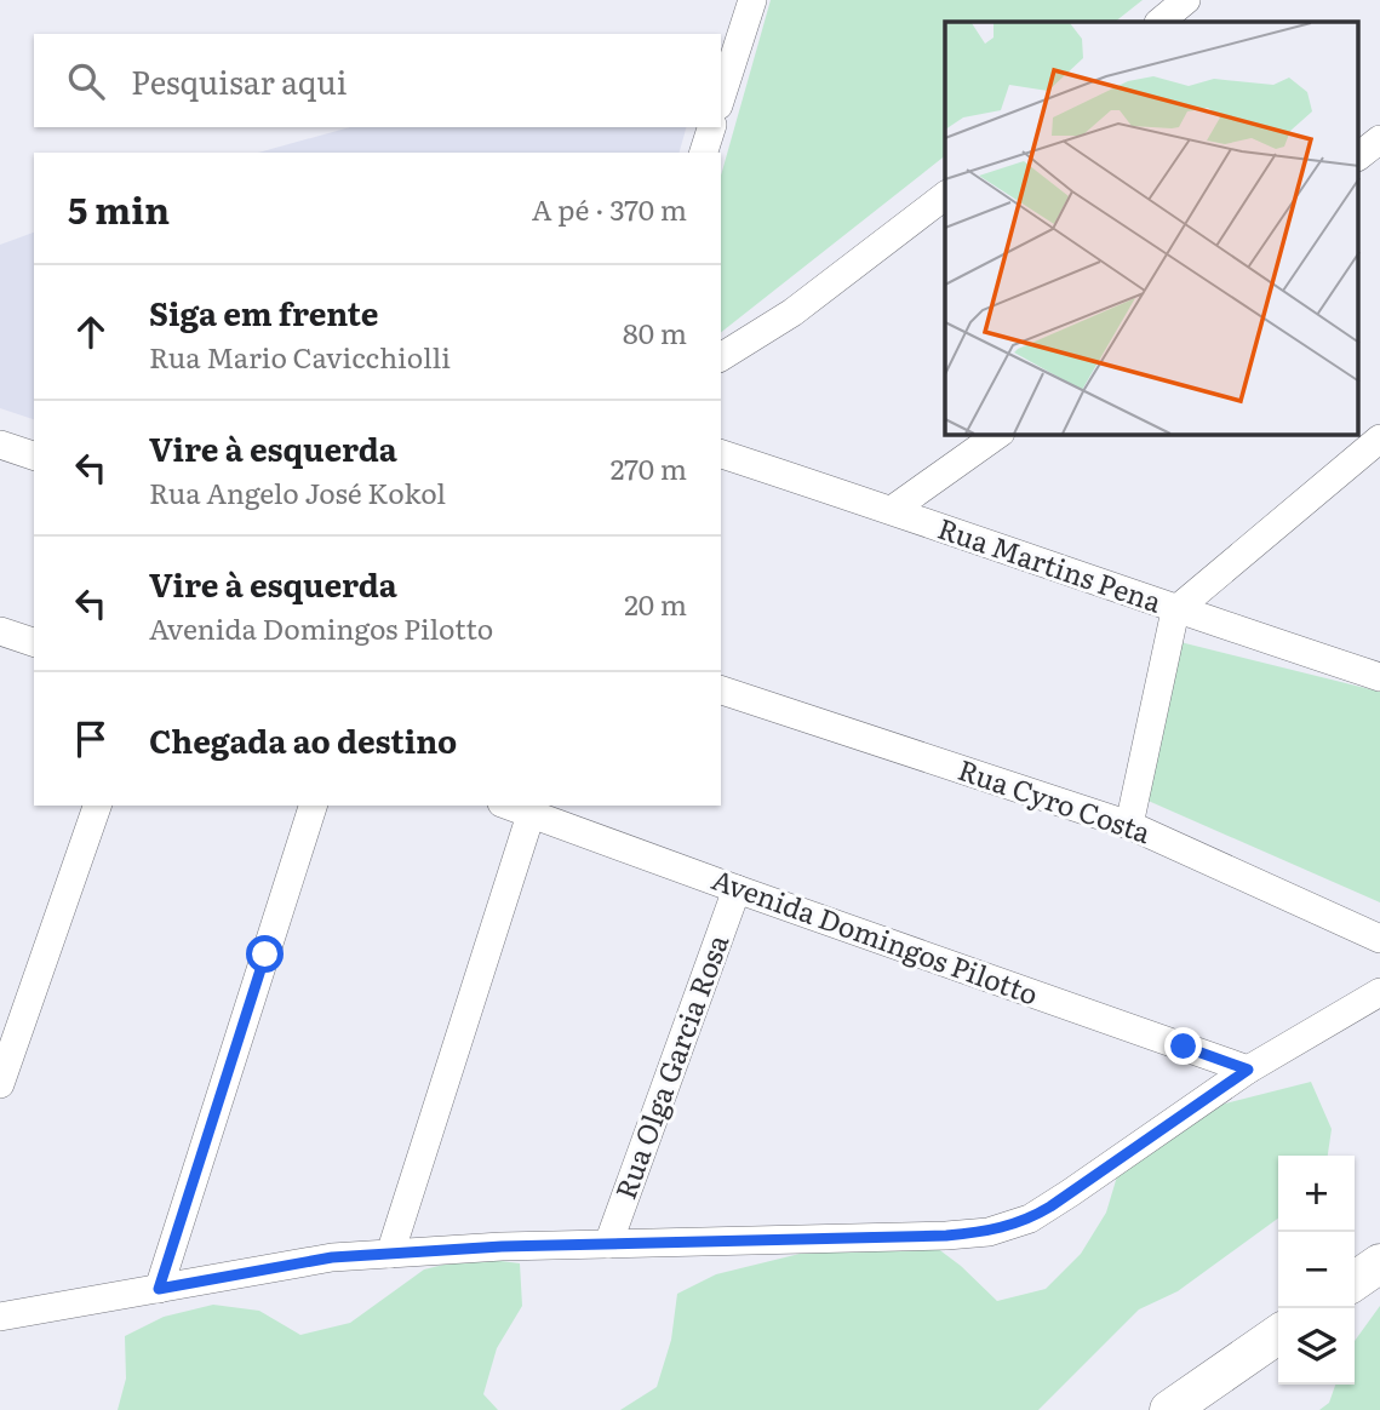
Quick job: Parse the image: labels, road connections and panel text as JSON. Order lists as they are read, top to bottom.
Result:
{
  "streets": {
    "street": [
      "Rua Martins Pena",
      "Rua Cyro Costa",
      "Avenida Domingos Pilotto",
      "Rua Olga Garcia Rosa"
    ]
  },
  "crossings": [
    ["Avenida Domingos Pilotto", "Rua Olga Garcia Rosa"]
  ],
  "page": {
    "search": "Pesquisar aqui",
    "heading": ["5 min", "A pé · 370 m"],
    "list": [
      ["Siga em frente", "Rua Mario Cavicchiolli", "80 m"],
      ["Vire à esquerda", "Rua Angelo José Kokol", "270 m"],
      ["Vire à esquerda", "Avenida Domingos Pilotto", "20 m"],
      "Chegada ao destino"
    ],
    "map_buttons": ["+", "−"]
  }
}
